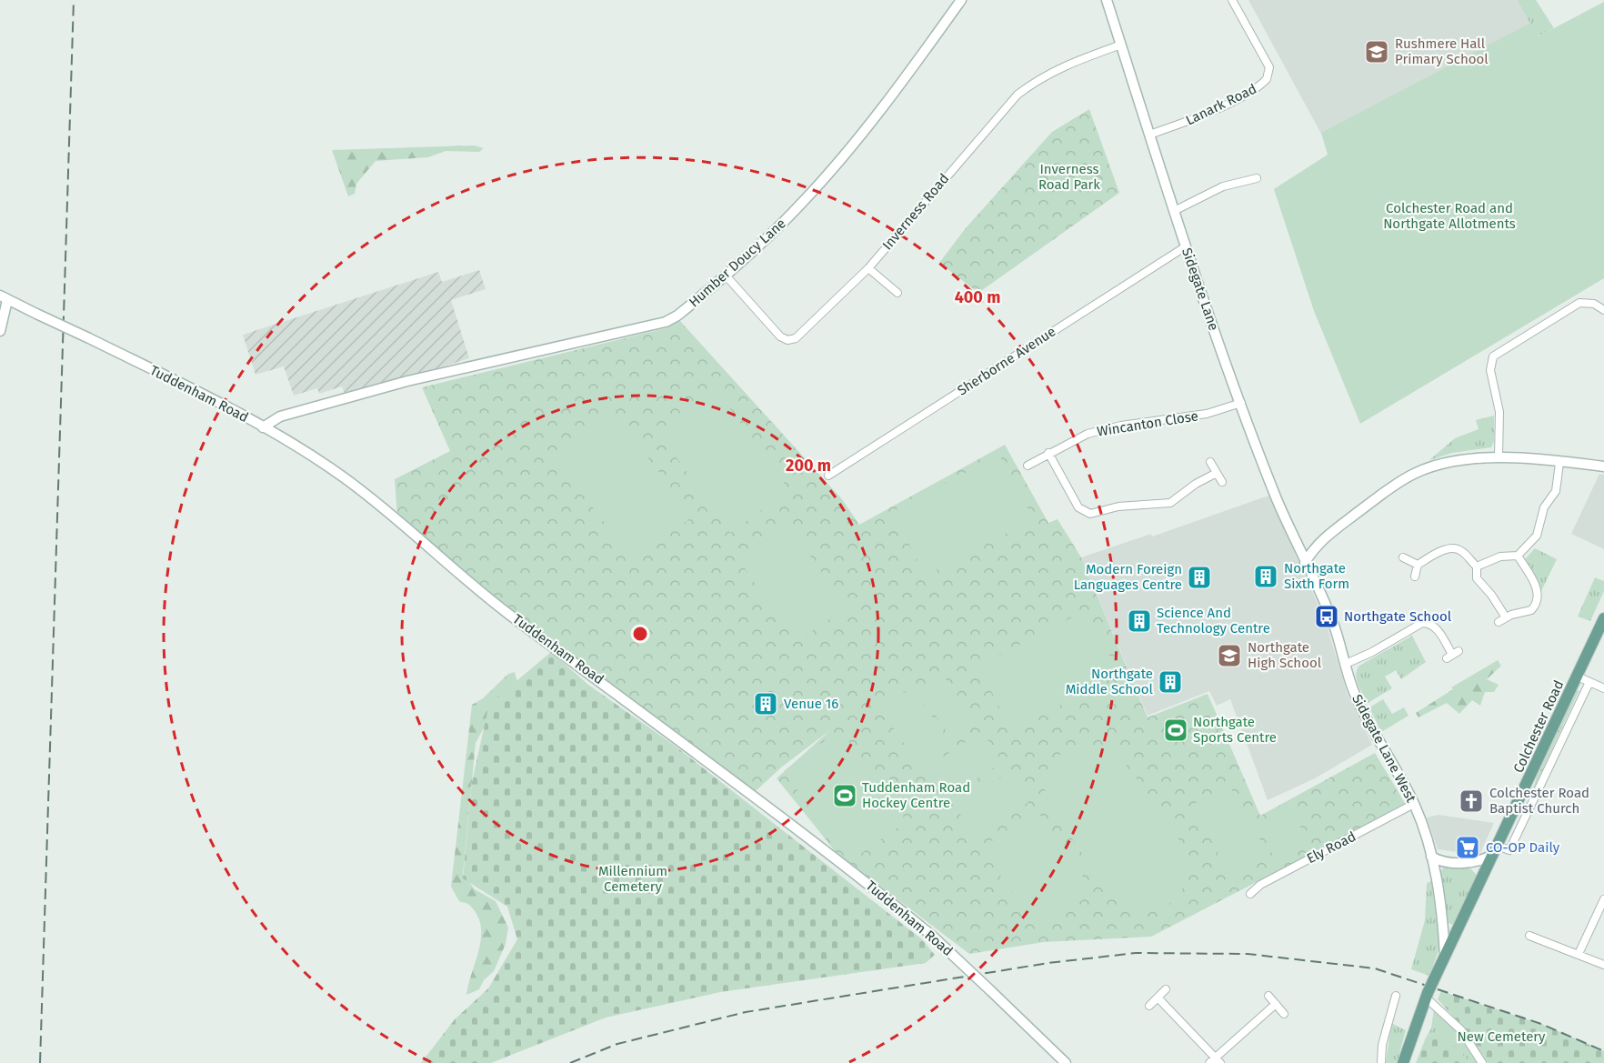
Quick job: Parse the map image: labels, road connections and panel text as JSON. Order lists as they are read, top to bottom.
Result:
{
  "streets": {
    "main road": ["Colchester Road"],
    "street": [
      "Lanark Road",
      "Inverness Road",
      "Humber Doucy Lane",
      "Sidegate Lane",
      "Sherborne Avenue",
      "Tuddenham Road",
      "Wincanton Close",
      "Sidegate Lane West",
      "Ely Road"
    ]
  },
  "crossings": [
    ["Lanark Road", "Sidegate Lane"],
    ["Inverness Road", "Humber Doucy Lane"],
    ["Inverness Road", "Sidegate Lane"],
    ["Humber Doucy Lane", "Tuddenham Road"],
    ["Sidegate Lane", "Sherborne Avenue"],
    ["Sidegate Lane", "Wincanton Close"],
    ["Sidegate Lane", "Sidegate Lane West"],
    ["Colchester Road", "Sidegate Lane West"],
    ["Sidegate Lane West", "Ely Road"]
  ],
  "parks": [
    "Inverness Road Park",
    "Colchester Road and Northgate Allotments",
    "Millennium Cemetery",
    "New Cemetery"
  ],
  "places": {
    "school or university": ["Rushmere Hall Primary School", "Northgate High School"],
    "building": [
      "Northgate Sixth Form",
      "Modern Foreign Languages Centre",
      "Science And Technology Centre",
      "Northgate Middle School",
      "Venue 16"
    ],
    "bus stop": ["Northgate School"],
    "sports": ["Northgate Sports Centre", "Tuddenham Road Hockey Centre"],
    "church": ["Colchester Road Baptist Church"],
    "supermarket": ["CO-OP Daily"]
  },
  "rings": ["400 m", "200 m"]
}
